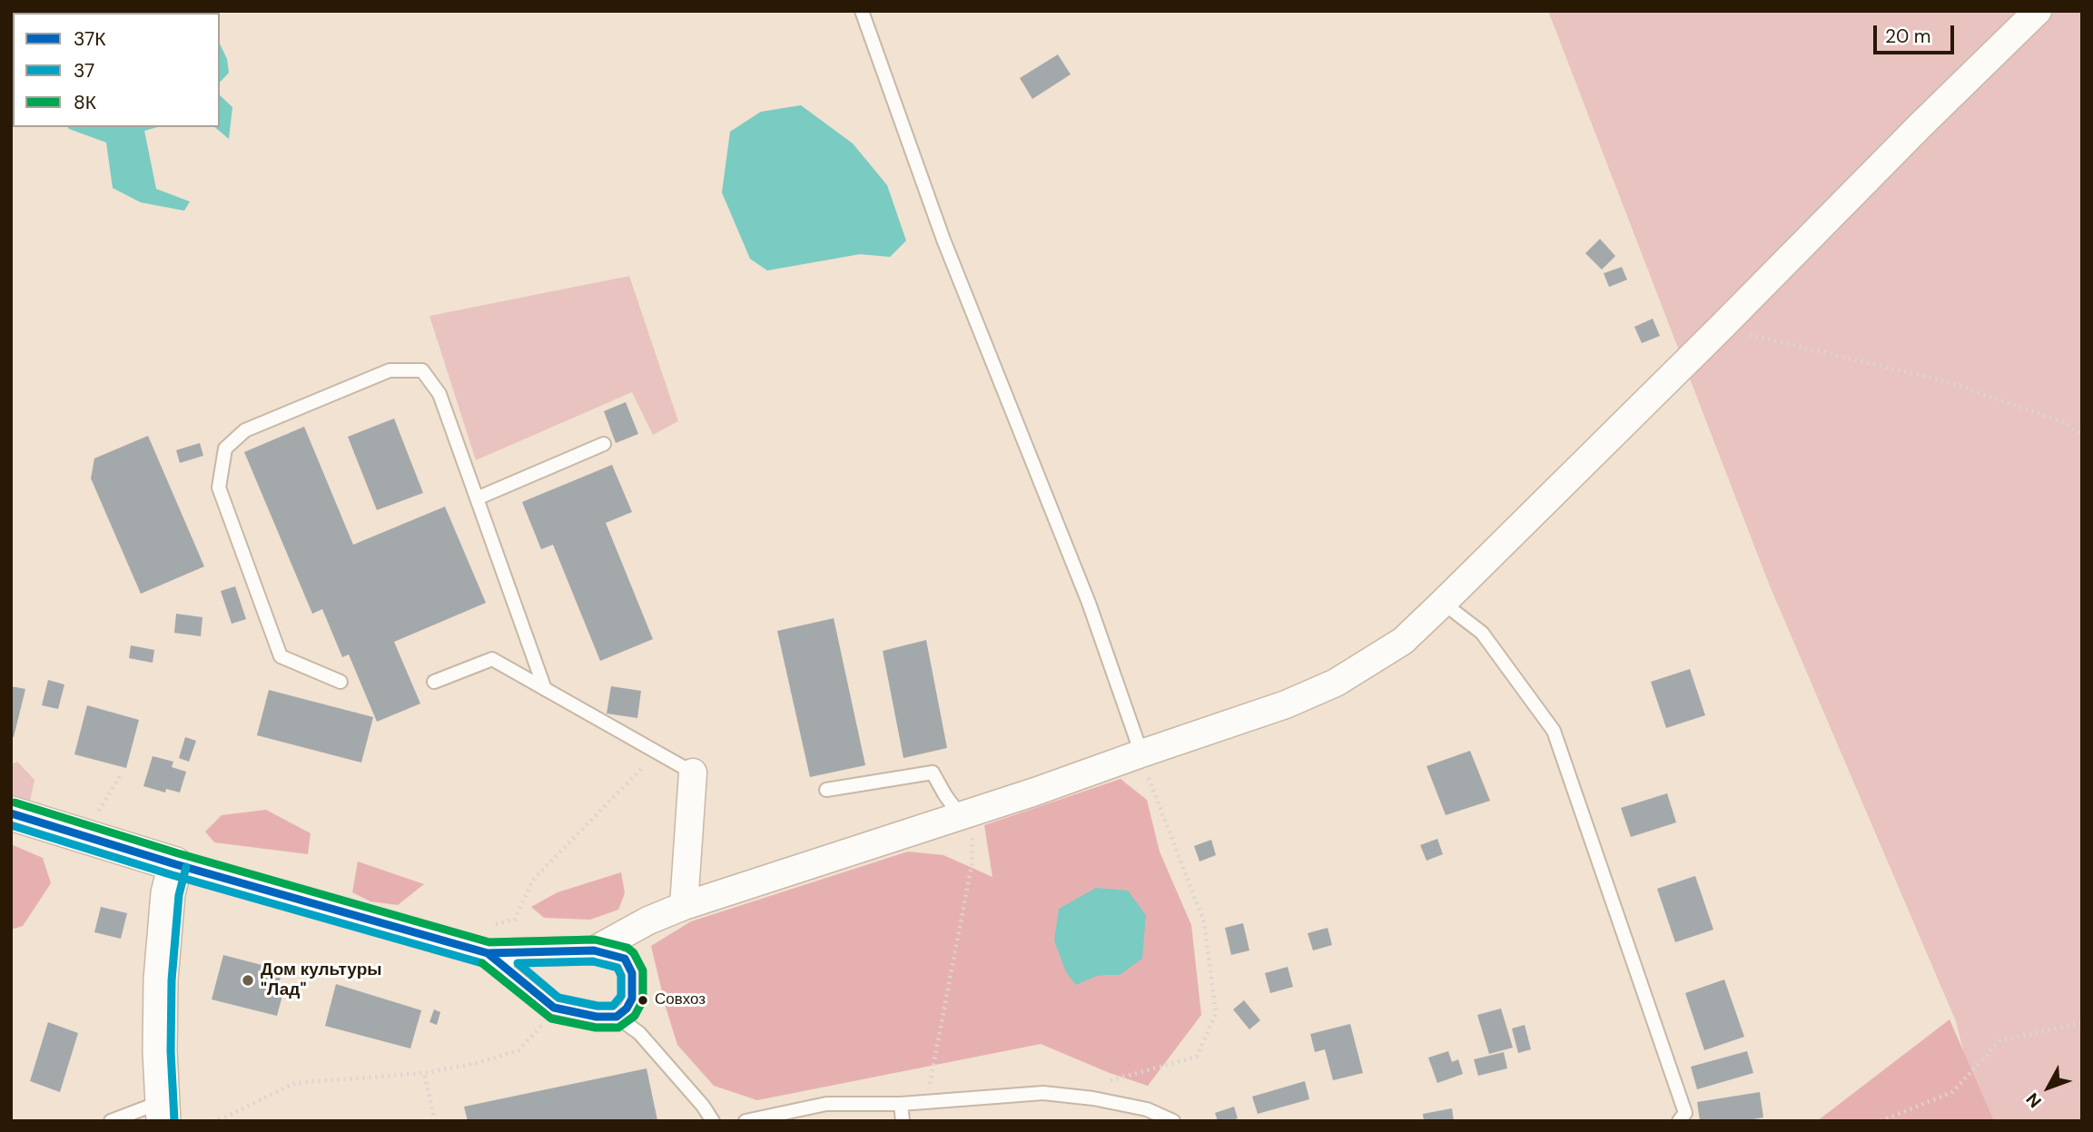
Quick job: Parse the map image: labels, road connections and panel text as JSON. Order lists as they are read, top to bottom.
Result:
{
  "places": ["Дом культуры \"Лад\"", "Совхоз"],
  "lines": ["transit line 8К", "transit line 37К", "transit line 37"],
  "legend": ["37К", "37", "8К"],
  "scale_bar": "20 m",
  "north": "bottom left"
}
